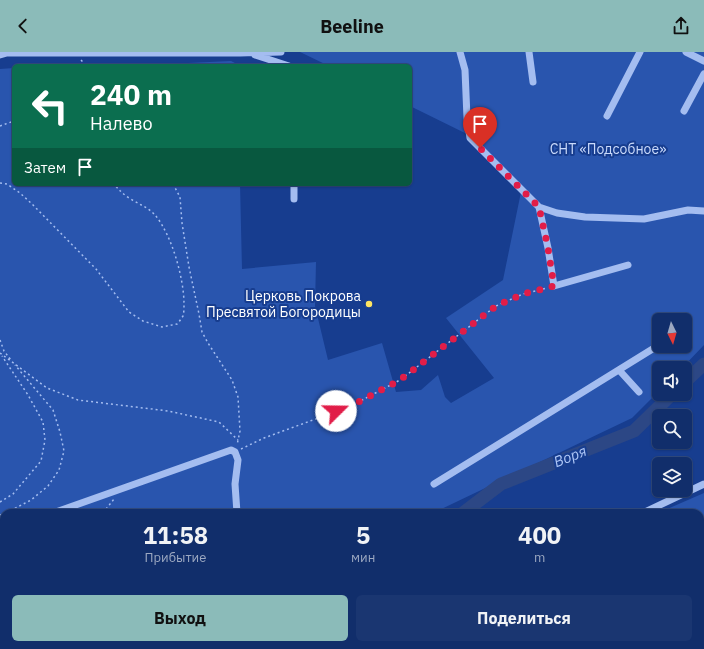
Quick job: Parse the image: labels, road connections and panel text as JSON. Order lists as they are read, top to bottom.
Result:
{
  "water": ["Воря"],
  "parks": ["СНТ «Подсобное»"],
  "places": ["Церковь Покрова Пресвятой Богородицы"],
  "north": "bottom",
  "page": {
    "header": "Beeline",
    "turn": ["240 m", "Налево"],
    "then": "Затем",
    "eta": [
      "11:58",
      "Прибытие",
      "5",
      "мин",
      "400",
      "m"
    ],
    "buttons": ["Выход", "Поделиться"]
  }
}
